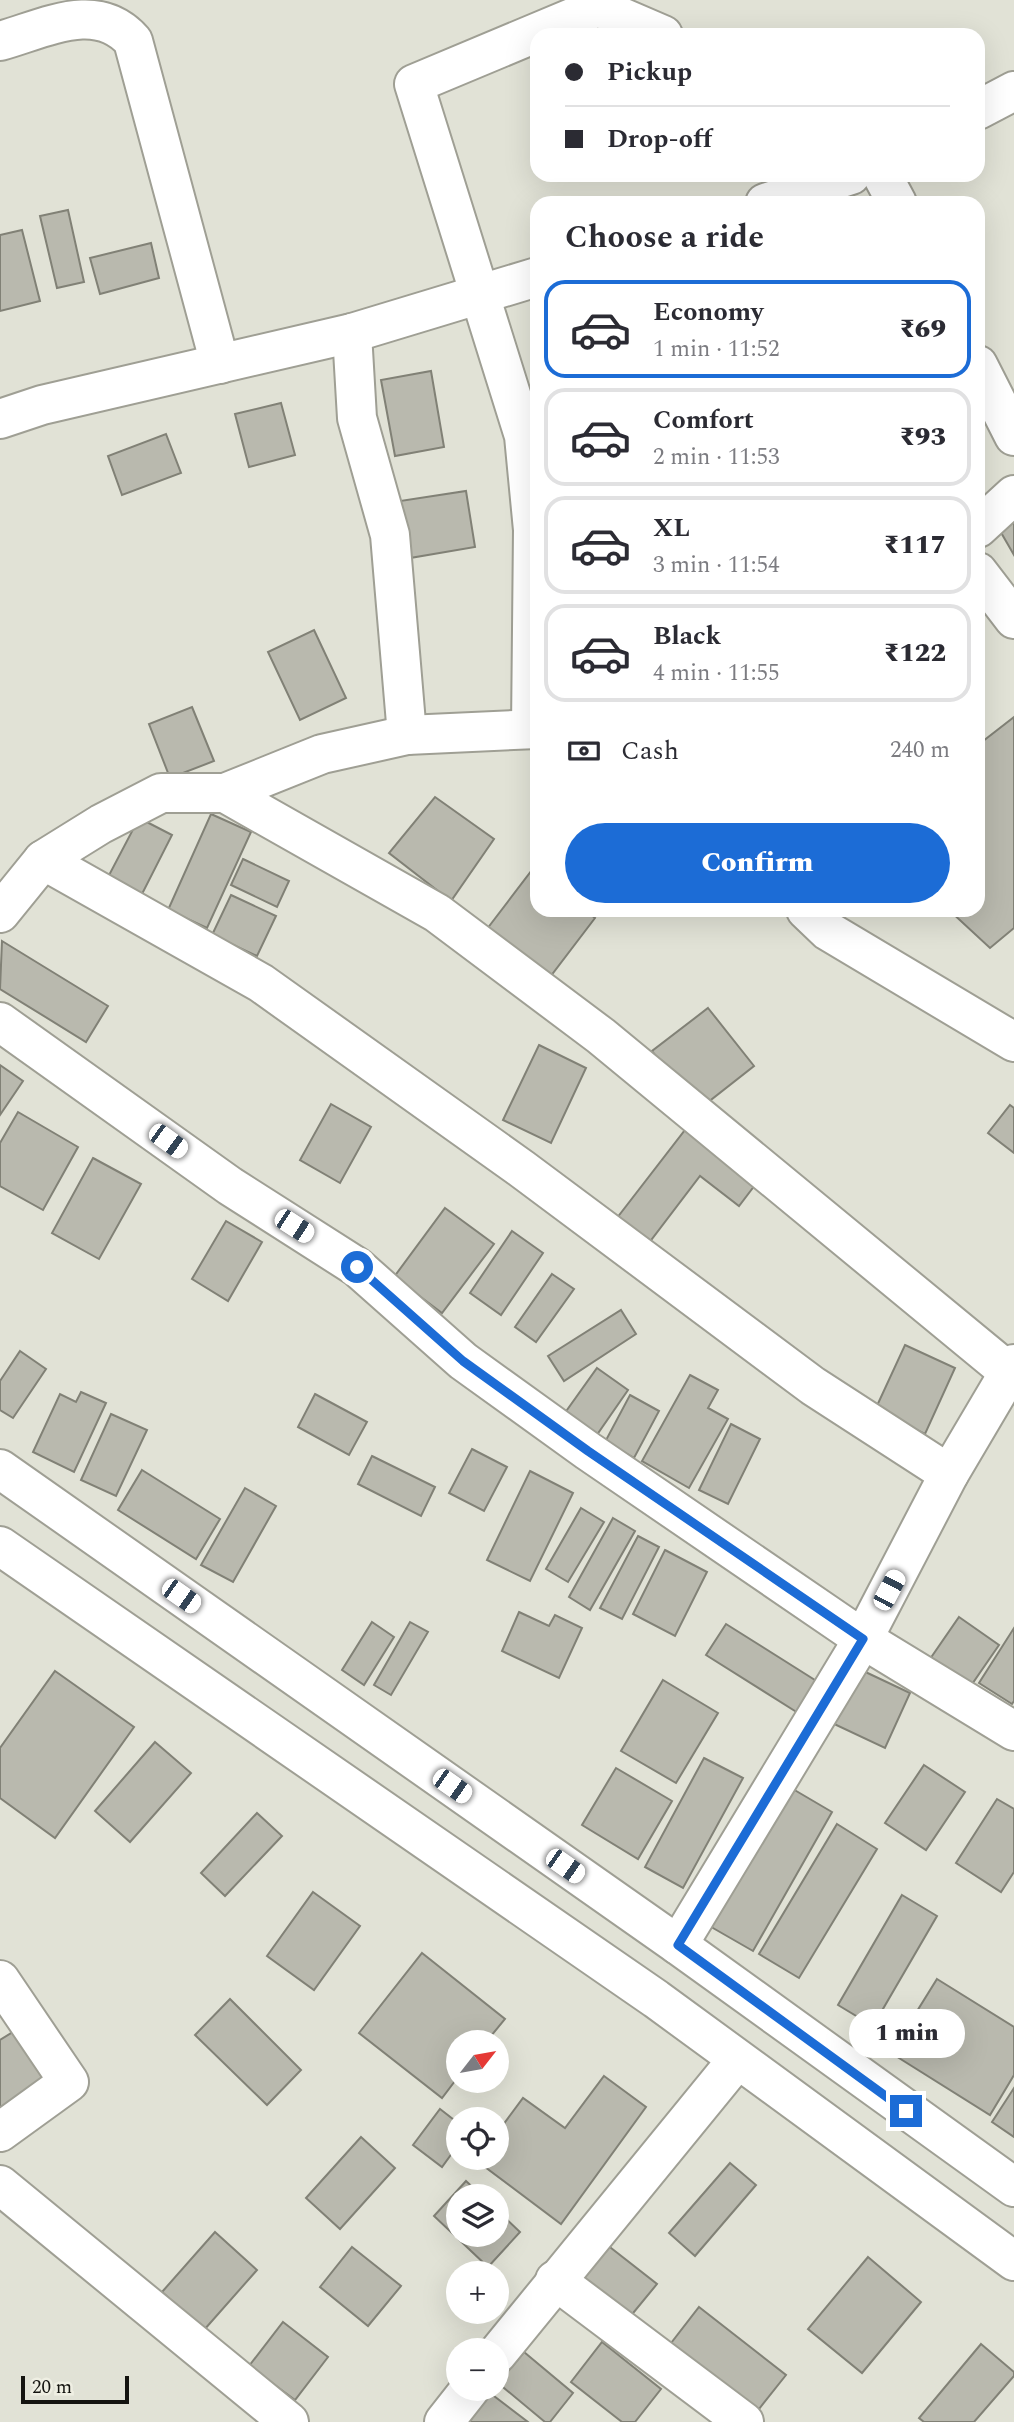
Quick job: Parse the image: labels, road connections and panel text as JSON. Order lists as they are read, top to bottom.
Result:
{
  "scale_bar": "20 m",
  "north": "top right",
  "page": {
    "banner": ["Pickup", "Drop-off"],
    "heading": "Choose a ride",
    "list": [
      {
        "name": "Economy",
        "note": "1 min · 11:52",
        "value": "₹69"
      },
      {
        "name": "Comfort",
        "note": "2 min · 11:53",
        "value": "₹93"
      },
      {
        "name": "XL",
        "note": "3 min · 11:54",
        "value": "₹117"
      },
      {
        "name": "Black",
        "note": "4 min · 11:55",
        "value": "₹122"
      }
    ],
    "pay": ["Cash", "240 m"],
    "buttons": "Confirm",
    "bubble": "1 min",
    "map_buttons": ["+", "−"],
    "scale": "20 m"
  }
}
